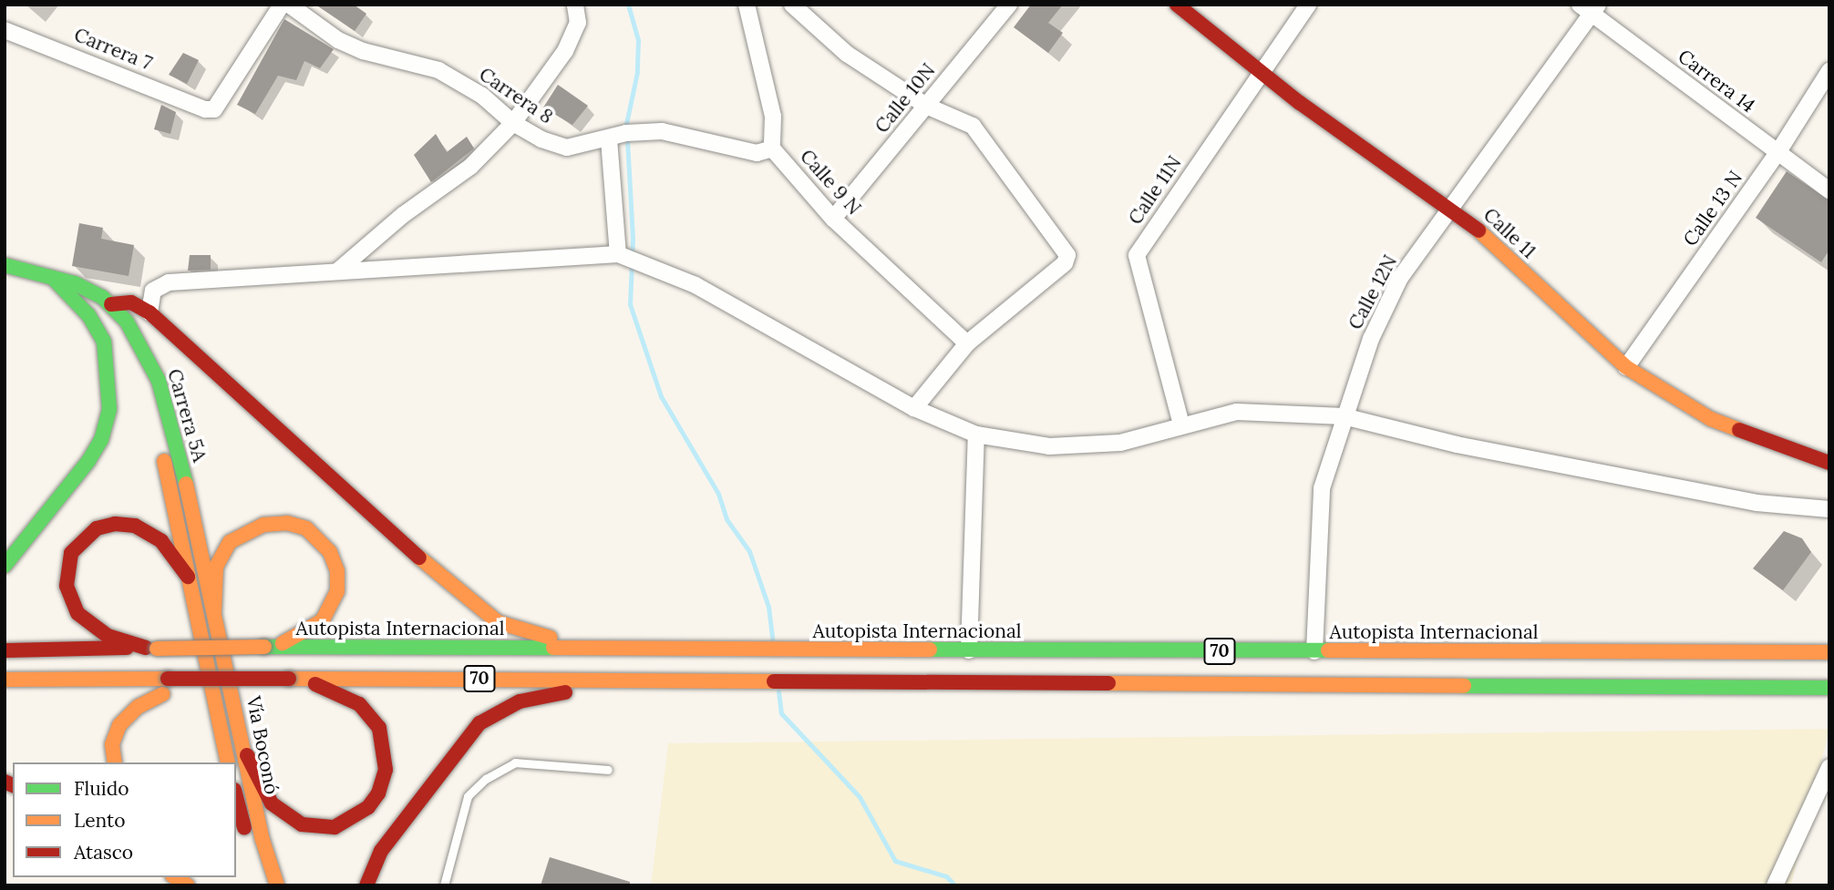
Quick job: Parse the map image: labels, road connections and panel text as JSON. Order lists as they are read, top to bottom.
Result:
{
  "streets": {
    "main road": [
      "Calle 11",
      "Carrera 5A",
      "Autopista Internacional",
      "70",
      "Vía Boconó"
    ],
    "street": [
      "Carrera 7",
      "Carrera 14",
      "Carrera 8",
      "Calle 10N",
      "Calle 9 N",
      "Calle 11N",
      "Calle 13 N",
      "Calle 12N"
    ]
  },
  "crossings": [
    ["Carrera 14", "Calle 13 N"],
    ["Carrera 14", "Calle 12N"],
    ["Carrera 8", "Calle 9 N"],
    ["Calle 10N", "Calle 9 N"],
    ["Calle 11N", "Calle 11"],
    ["Calle 13 N", "Calle 11"],
    ["Calle 11", "Calle 12N"],
    ["Calle 12N", "Autopista Internacional"],
    ["Carrera 5A", "Vía Boconó"]
  ],
  "legend": ["Fluido", "Lento", "Atasco"]
}
